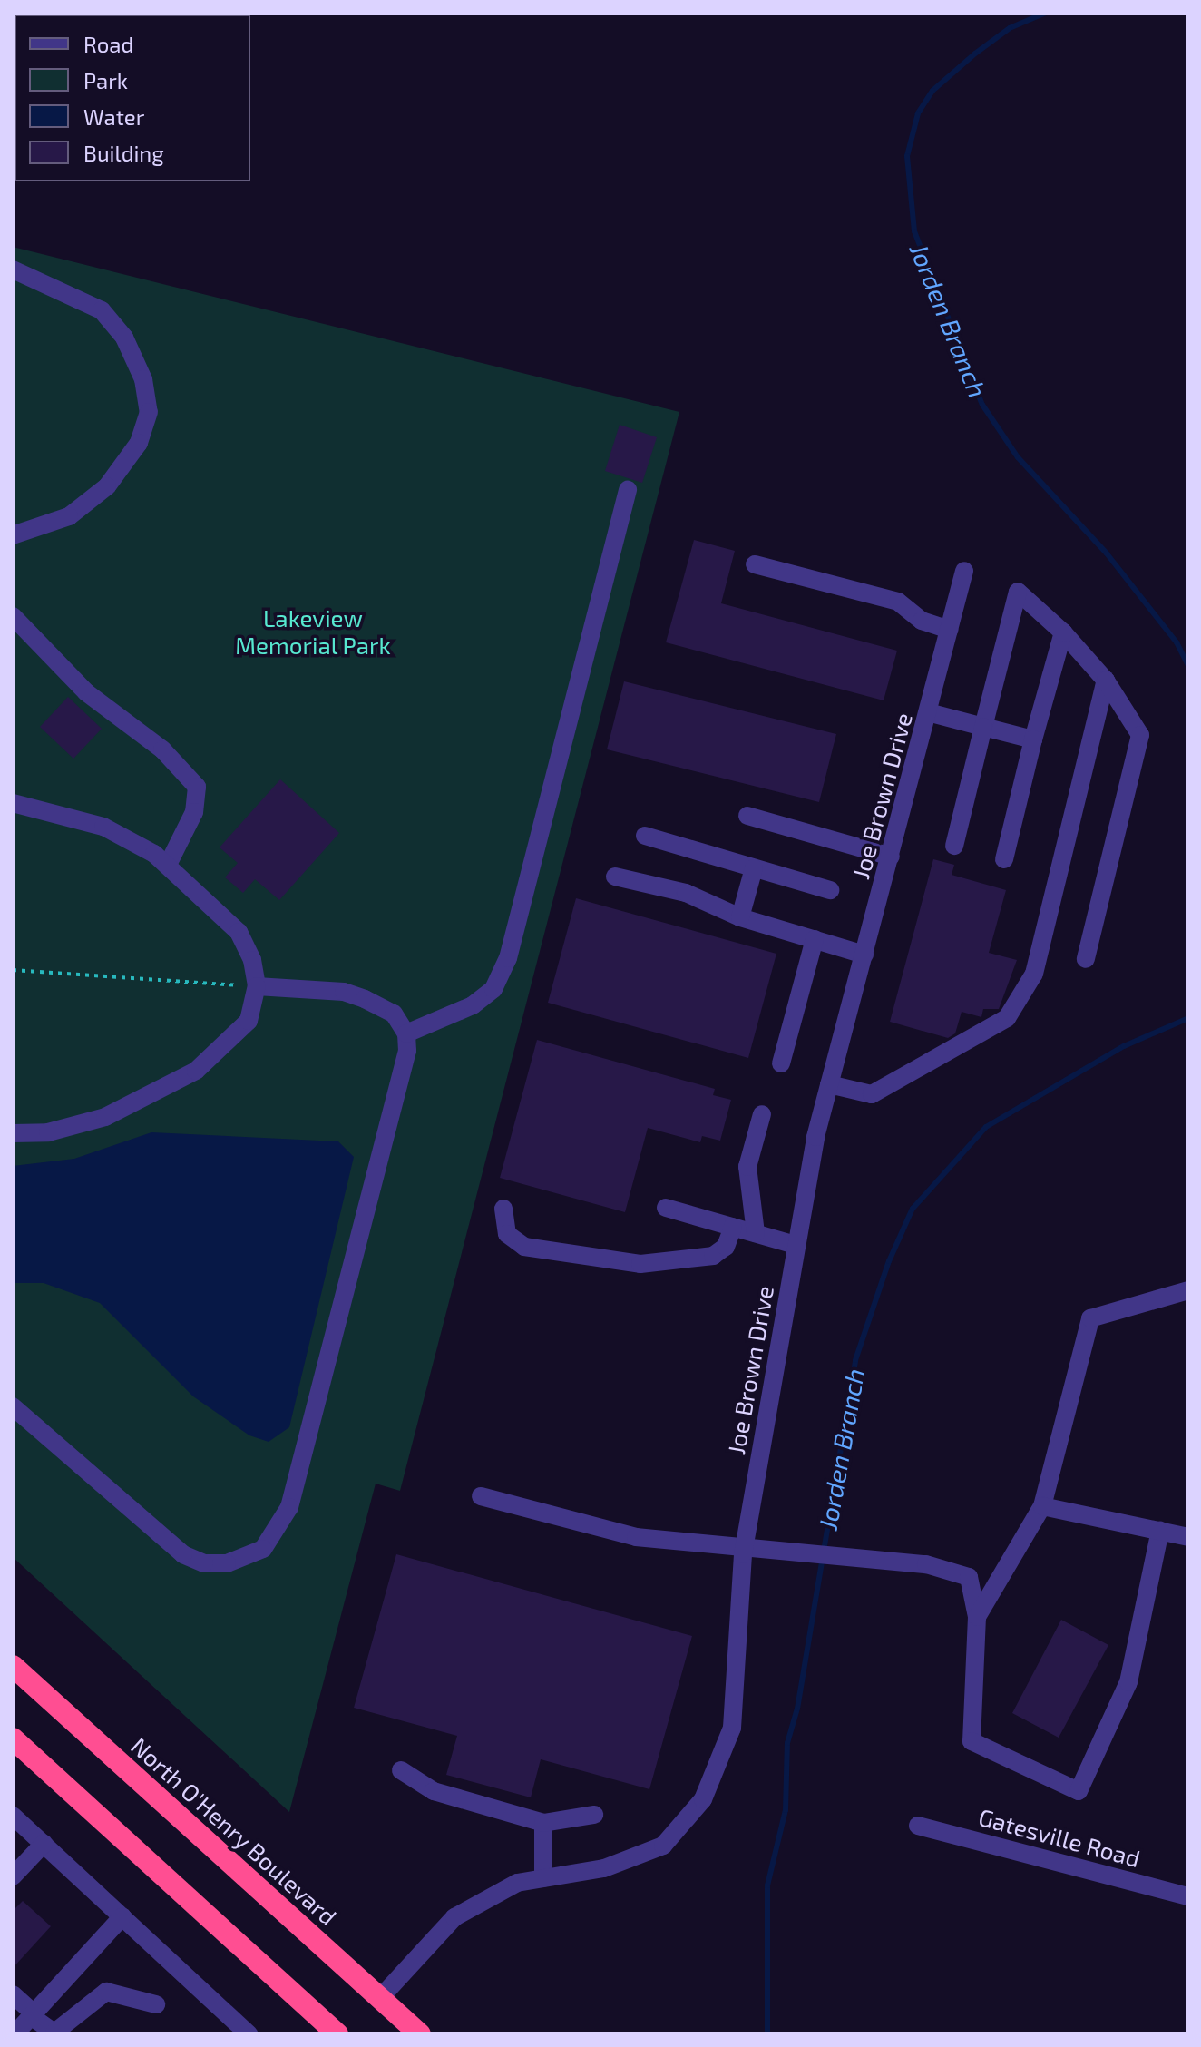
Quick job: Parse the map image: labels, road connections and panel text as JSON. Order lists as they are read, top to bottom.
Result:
{
  "streets": {
    "highway": ["North O'Henry Boulevard"],
    "street": ["Joe Brown Drive", "Gatesville Road"]
  },
  "crossings": [
    ["Joe Brown Drive", "North O'Henry Boulevard"]
  ],
  "water": ["Jorden Branch"],
  "parks": ["Lakeview Memorial Park"],
  "legend": [
    "Road",
    "Park",
    "Water",
    "Building"
  ]
}
